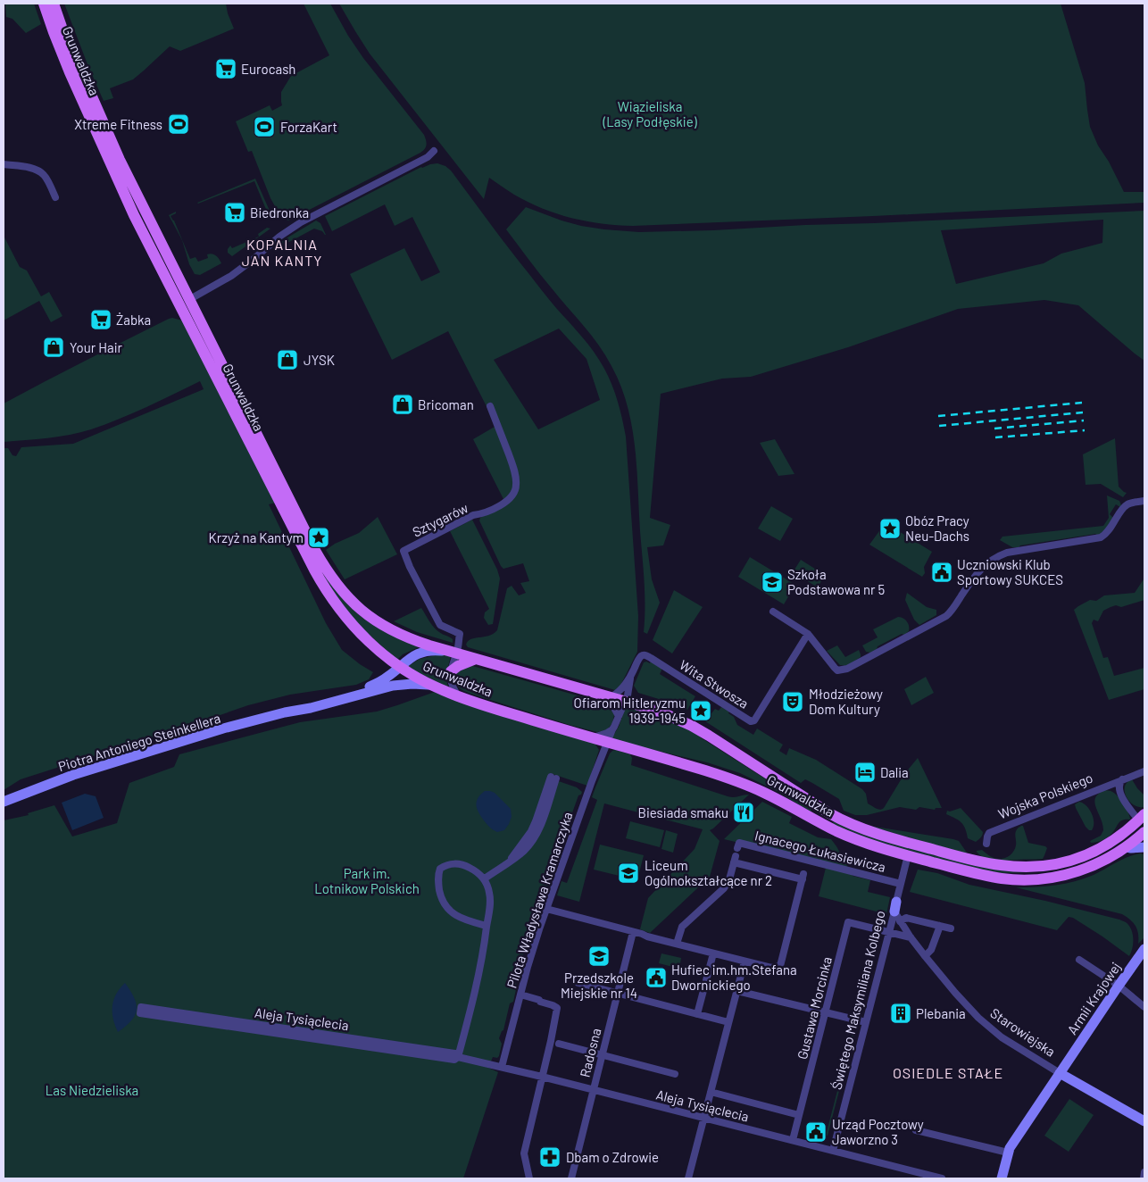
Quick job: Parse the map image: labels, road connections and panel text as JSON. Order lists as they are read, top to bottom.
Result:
{
  "streets": {
    "main road": ["Grunwaldzka"],
    "street": [
      "Sztygarów",
      "Wita Stwosza",
      "Piotra Antoniego Steinkellera",
      "Wojska Polskiego",
      "Ignacego Łukasiewicza",
      "Pilota Władysława Kramarczyka",
      "Armii Krajowej",
      "Świętego Maksymiliana Kolbego",
      "Gustawa Morcinka",
      "Aleja Tysiąclecia",
      "Starowiejska",
      "Radosna"
    ]
  },
  "crossings": [
    ["Grunwaldzka", "Sztygarów"],
    ["Grunwaldzka", "Piotra Antoniego Steinkellera"],
    ["Grunwaldzka", "Pilota Władysława Kramarczyka"],
    ["Grunwaldzka", "Świętego Maksymiliana Kolbego"],
    ["Sztygarów", "Piotra Antoniego Steinkellera"],
    ["Wita Stwosza", "Pilota Władysława Kramarczyka"],
    ["Ignacego Łukasiewicza", "Świętego Maksymiliana Kolbego"],
    ["Pilota Władysława Kramarczyka", "Aleja Tysiąclecia"],
    ["Armii Krajowej", "Starowiejska"],
    ["Świętego Maksymiliana Kolbego", "Gustawa Morcinka"],
    ["Świętego Maksymiliana Kolbego", "Aleja Tysiąclecia"],
    ["Świętego Maksymiliana Kolbego", "Starowiejska"],
    ["Gustawa Morcinka", "Aleja Tysiąclecia"],
    ["Aleja Tysiąclecia", "Radosna"]
  ],
  "districts": ["KOPALNIA JAN KANTY", "OSIEDLE STAŁE"],
  "parks": ["Wiązieliska (Lasy Podłęskie)", "Park im. Lotnikow Polskich", "Las Niedzieliska"],
  "places": {
    "supermarket": ["Eurocash", "Biedronka", "Żabka"],
    "sports": ["Xtreme Fitness", "ForzaKart"],
    "shop": ["Your Hair", "JYSK", "Bricoman"],
    "place": ["Obóz Pracy Neu-Dachs", "Krzyż na Kantym", "Ofiarom Hitleryzmu 1939-1945"],
    "public building": ["Uczniowski Klub Sportowy SUKCES", "Hufiec im.hm.Stefana Dwornickiego", "Urząd Pocztowy Jaworzno 3"],
    "school or university": ["Szkoła Podstawowa nr 5", "Liceum Ogólnokształcące nr 2", "Przedszkole Miejskie nr 14"],
    "theatre": ["Młodzieżowy Dom Kultury"],
    "hotel": ["Dalia"],
    "restaurant": ["Biesiada smaku"],
    "building": ["Plebania"],
    "pharmacy": ["Dbam o Zdrowie"]
  }
}
